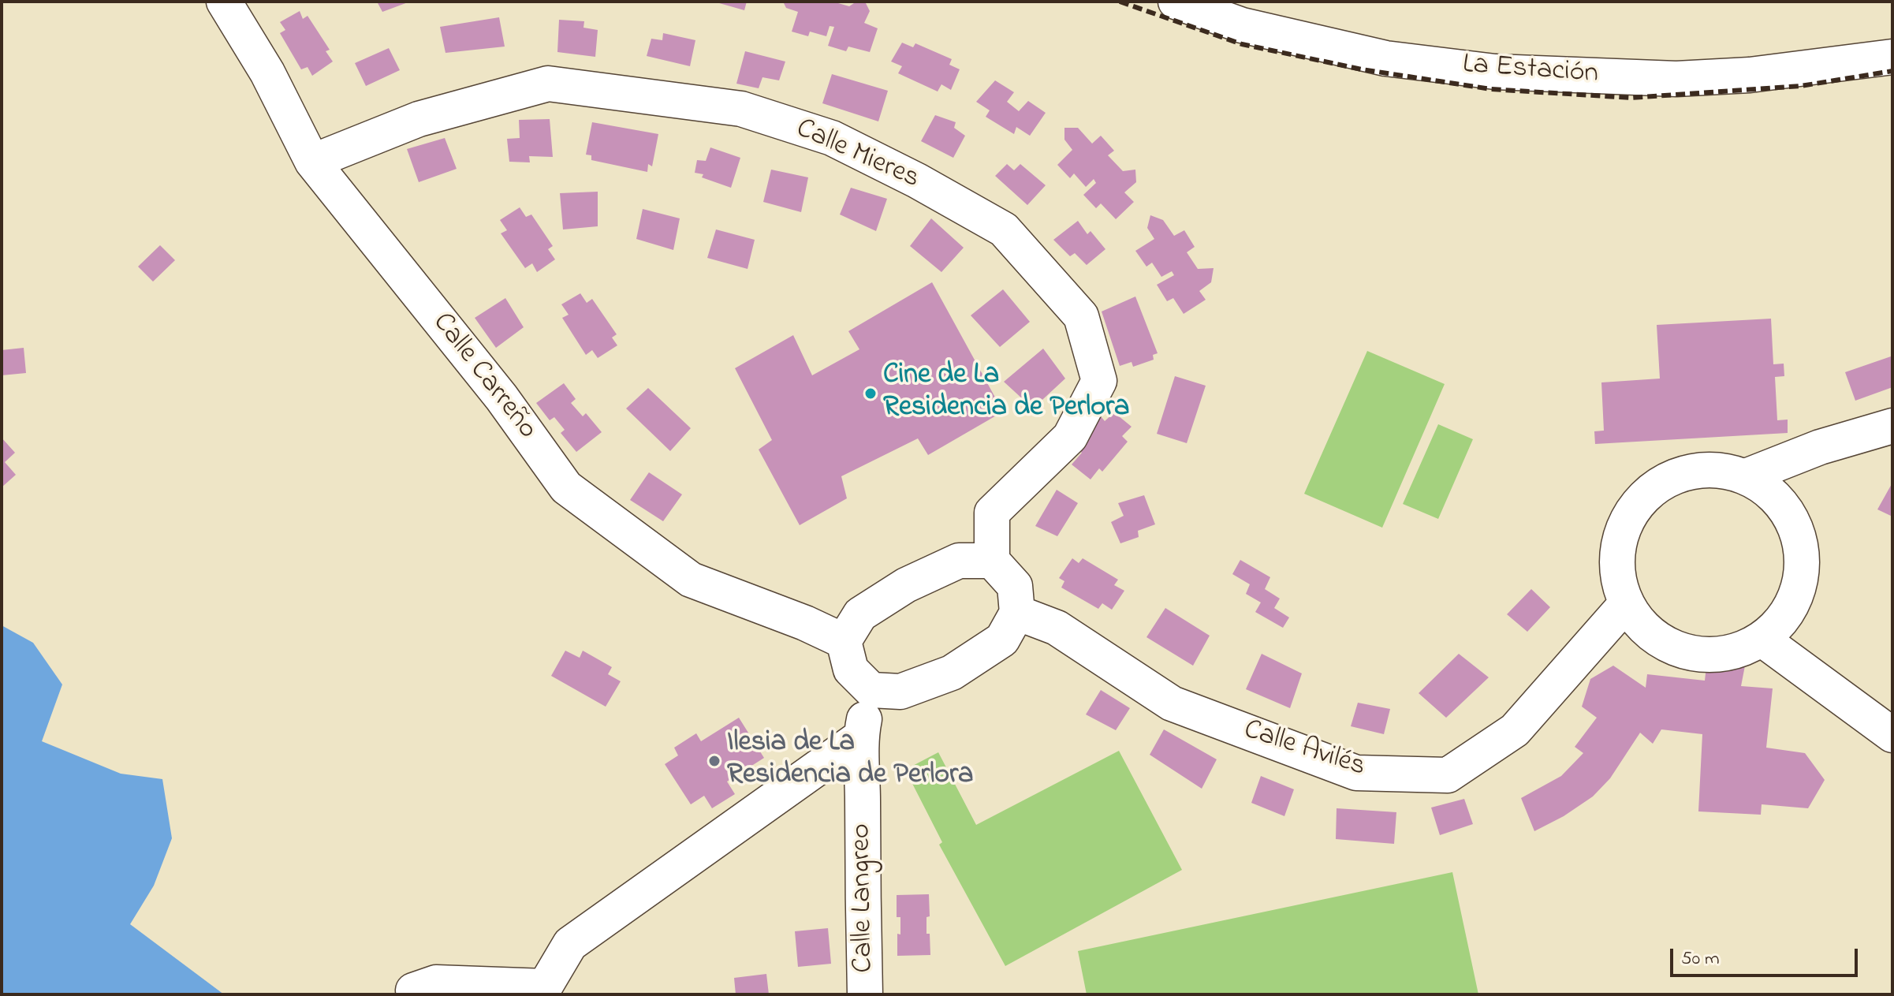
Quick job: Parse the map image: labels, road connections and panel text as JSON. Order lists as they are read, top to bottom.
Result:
{
  "streets": {
    "street": [
      "La Estación",
      "Calle Mieres",
      "Calle Carreño",
      "Calle Avilés",
      "Calle Langreo"
    ]
  },
  "crossings": [
    ["Calle Mieres", "Calle Carreño"]
  ],
  "places": ["Cine de La Residencia de Perlora", "Ilesia de La Residencia de Perlora"],
  "scale_bar": "50 m"
}
